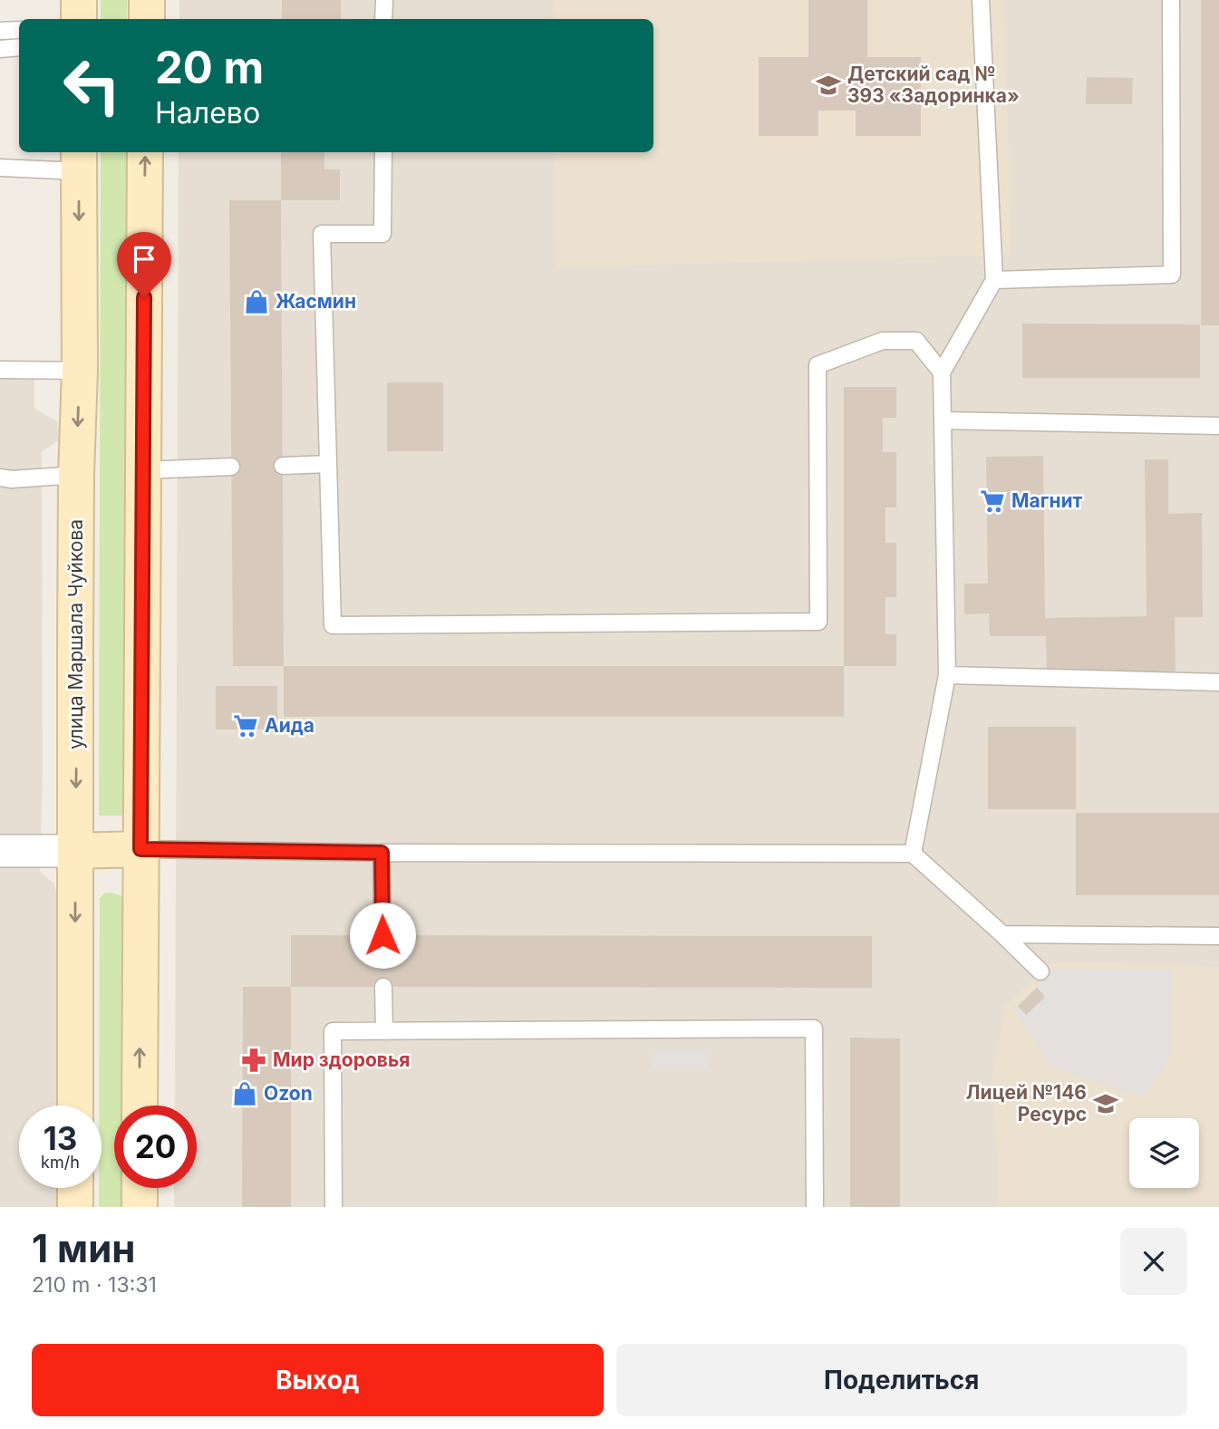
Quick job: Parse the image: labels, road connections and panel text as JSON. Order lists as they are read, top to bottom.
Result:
{
  "streets": {
    "main road": ["улица Маршала Чуйкова"]
  },
  "places": {
    "school or university": ["Детский сад № 393 «Задоринка»", "Лицей №146 Ресурс"],
    "shop": ["Жасмин", "Ozon"],
    "supermarket": ["Магнит", "Аида"],
    "pharmacy": ["Мир здоровья"]
  },
  "page": {
    "turn": ["20 m", "Налево"],
    "speed": "13 km/h",
    "limit": "20",
    "heading": ["1 мин", "210 m · 13:31"],
    "buttons": ["Выход", "Поделиться"]
  }
}
